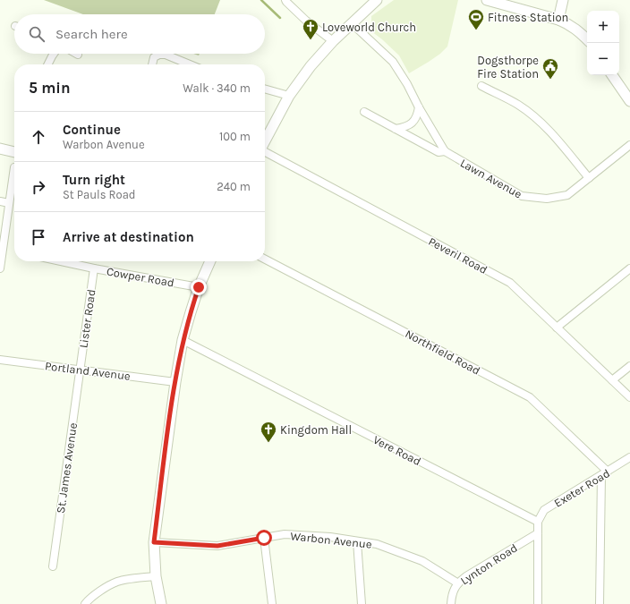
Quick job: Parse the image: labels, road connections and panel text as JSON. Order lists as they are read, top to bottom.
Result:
{
  "streets": {
    "street": [
      "Lawn Avenue",
      "Peveril Road",
      "Cowper Road",
      "Lister Road",
      "Northfield Road",
      "Portland Avenue",
      "Vere Road",
      "St. James Avenue",
      "Exeter Road",
      "Warbon Avenue",
      "Lynton Road"
    ]
  },
  "crossings": [
    ["Cowper Road", "Lister Road"],
    ["Lister Road", "Portland Avenue"],
    ["Lister Road", "St. James Avenue"],
    ["Northfield Road", "Exeter Road"],
    ["Portland Avenue", "St. James Avenue"],
    ["Vere Road", "Exeter Road"],
    ["Warbon Avenue", "Lynton Road"]
  ],
  "places": {
    "sports": ["Fitness Station"],
    "church": ["Loveworld Church", "Kingdom Hall"],
    "public building": ["Dogsthorpe Fire Station"]
  },
  "page": {
    "map_buttons": ["+", "−"],
    "search": "Search here",
    "heading": ["5 min", "Walk · 340 m"],
    "list": [
      ["Continue", "Warbon Avenue", "100 m"],
      ["Turn right", "St Pauls Road", "240 m"],
      "Arrive at destination"
    ]
  }
}
